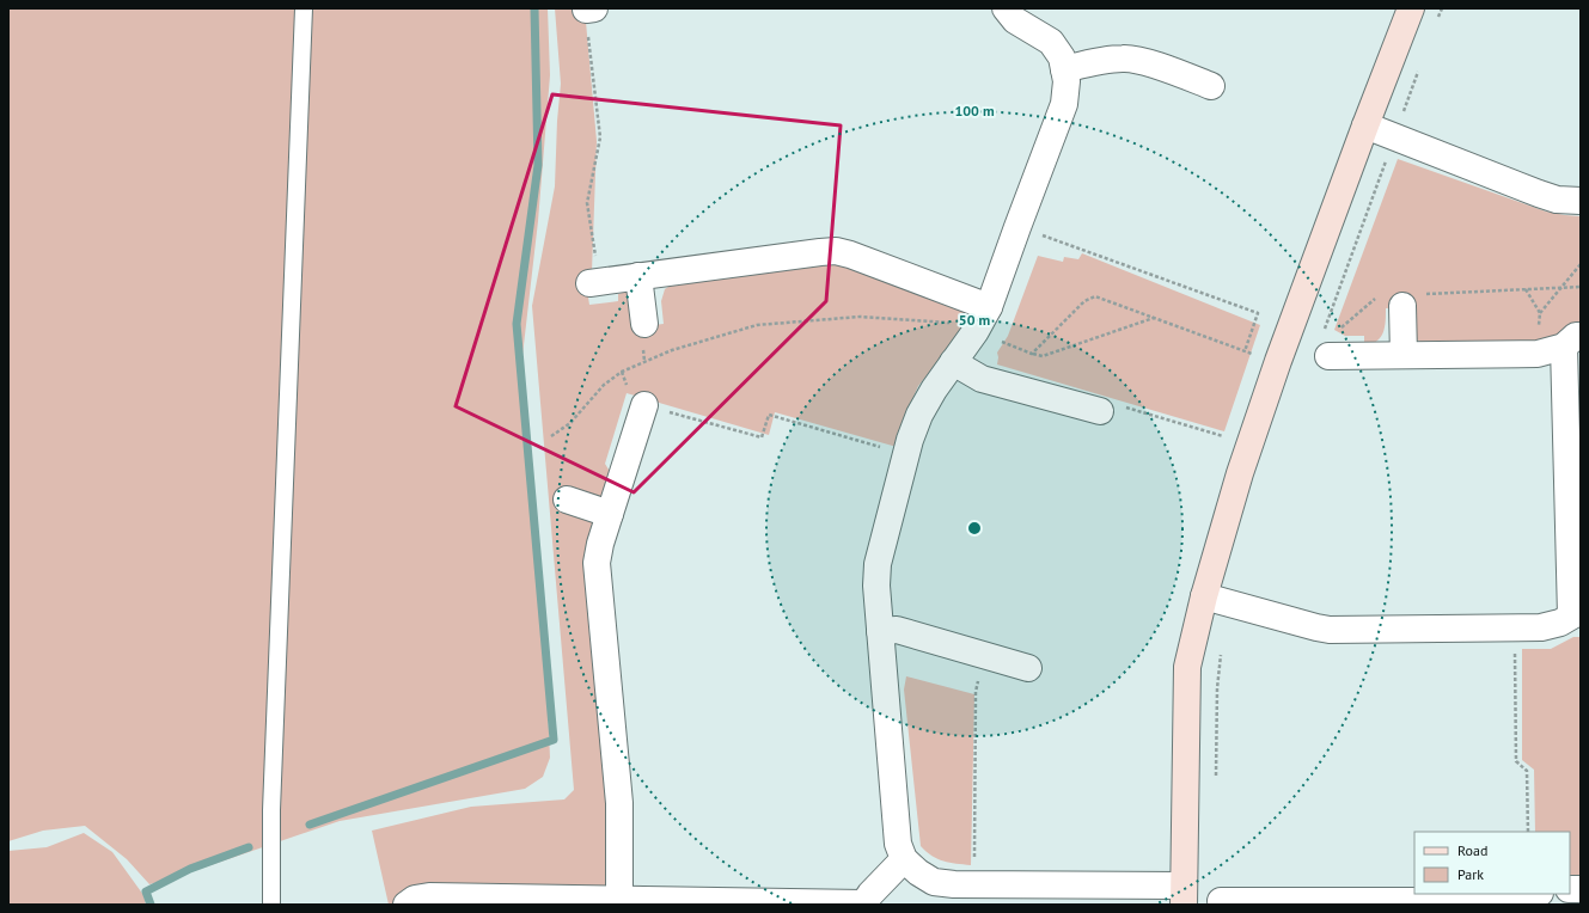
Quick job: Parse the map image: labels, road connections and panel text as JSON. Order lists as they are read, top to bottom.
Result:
{
  "legend": ["Road", "Park"],
  "rings": ["100 m", "50 m"]
}
